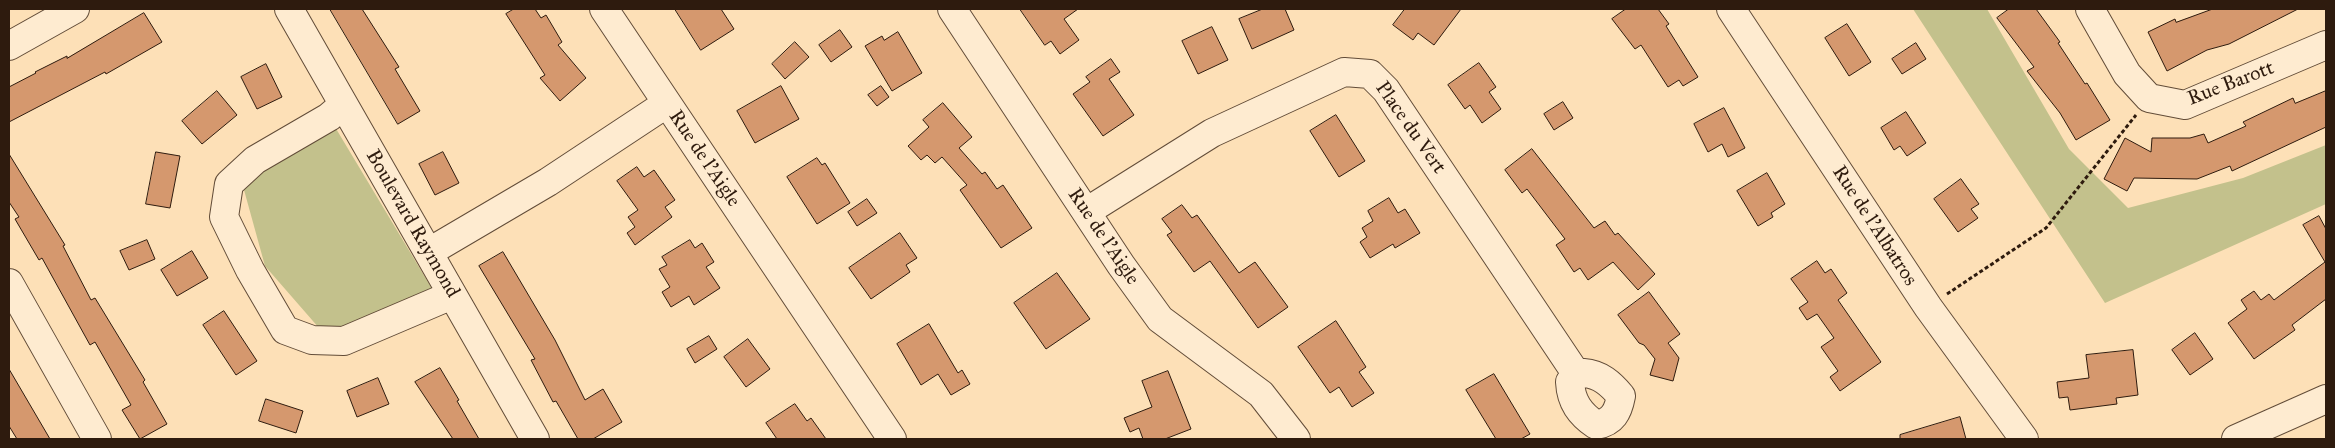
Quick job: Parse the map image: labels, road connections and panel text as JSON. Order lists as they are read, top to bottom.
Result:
{
  "streets": {
    "street": [
      "Rue Barott",
      "Place du Vert",
      "Rue de l'Aigle",
      "Boulevard Raymond",
      "Rue de l'Albatros"
    ]
  },
  "crossings": [
    ["Place du Vert", "Rue de l'Aigle"],
    ["Rue de l'Aigle", "Boulevard Raymond"]
  ]
}
